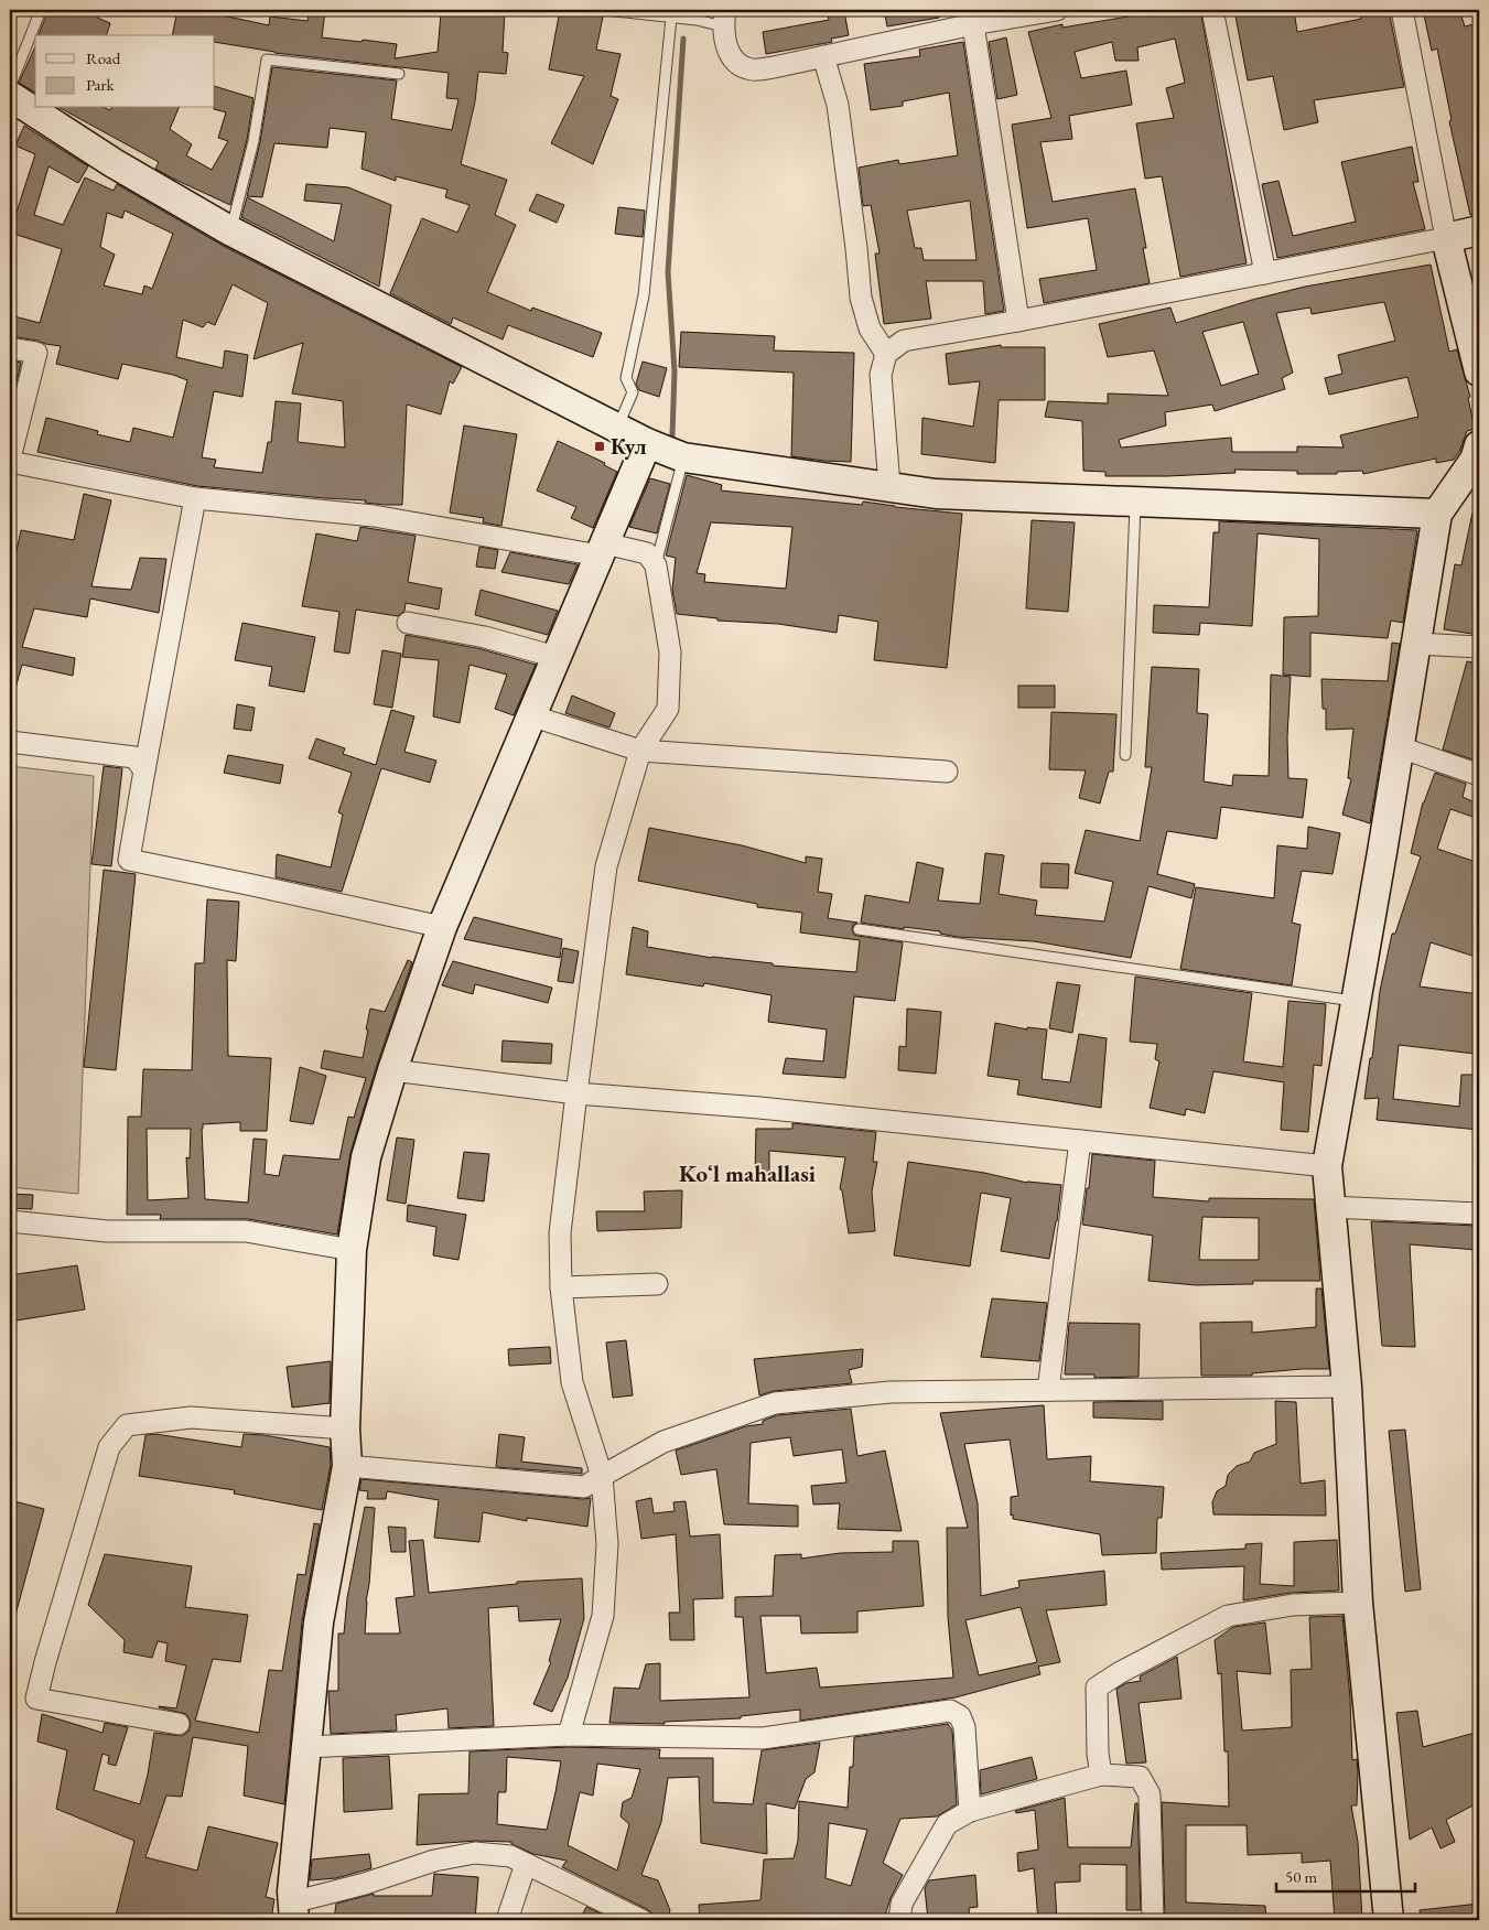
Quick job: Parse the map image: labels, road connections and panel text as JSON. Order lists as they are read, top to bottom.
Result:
{
  "districts": ["Koʻl mahallasi"],
  "places": {
    "transit": ["Кул"]
  },
  "legend": ["Road", "Park"],
  "scale_bar": "50 m"
}
